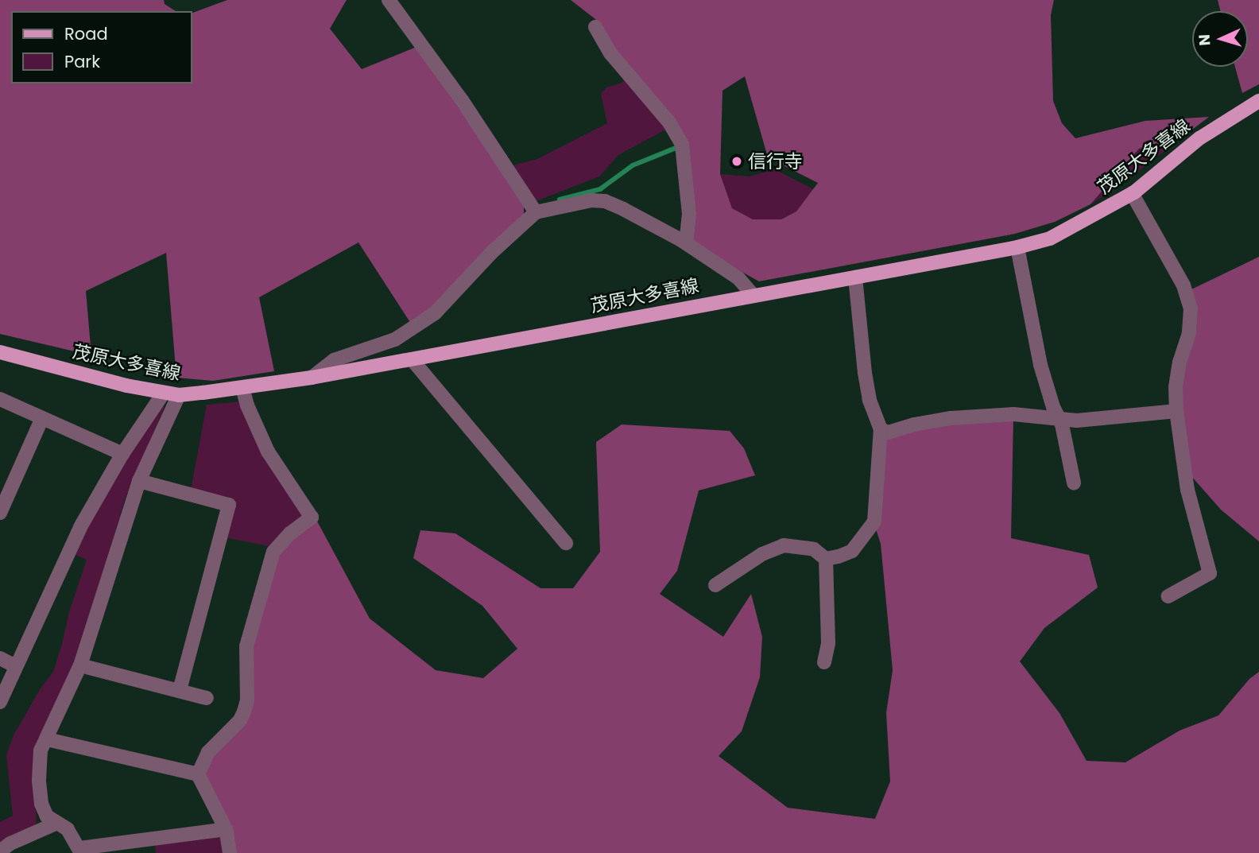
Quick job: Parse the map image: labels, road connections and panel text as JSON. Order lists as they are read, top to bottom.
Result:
{
  "streets": {
    "main road": ["茂原大多喜線"]
  },
  "places": ["信行寺"],
  "legend": ["Road", "Park"],
  "north": "left"
}
